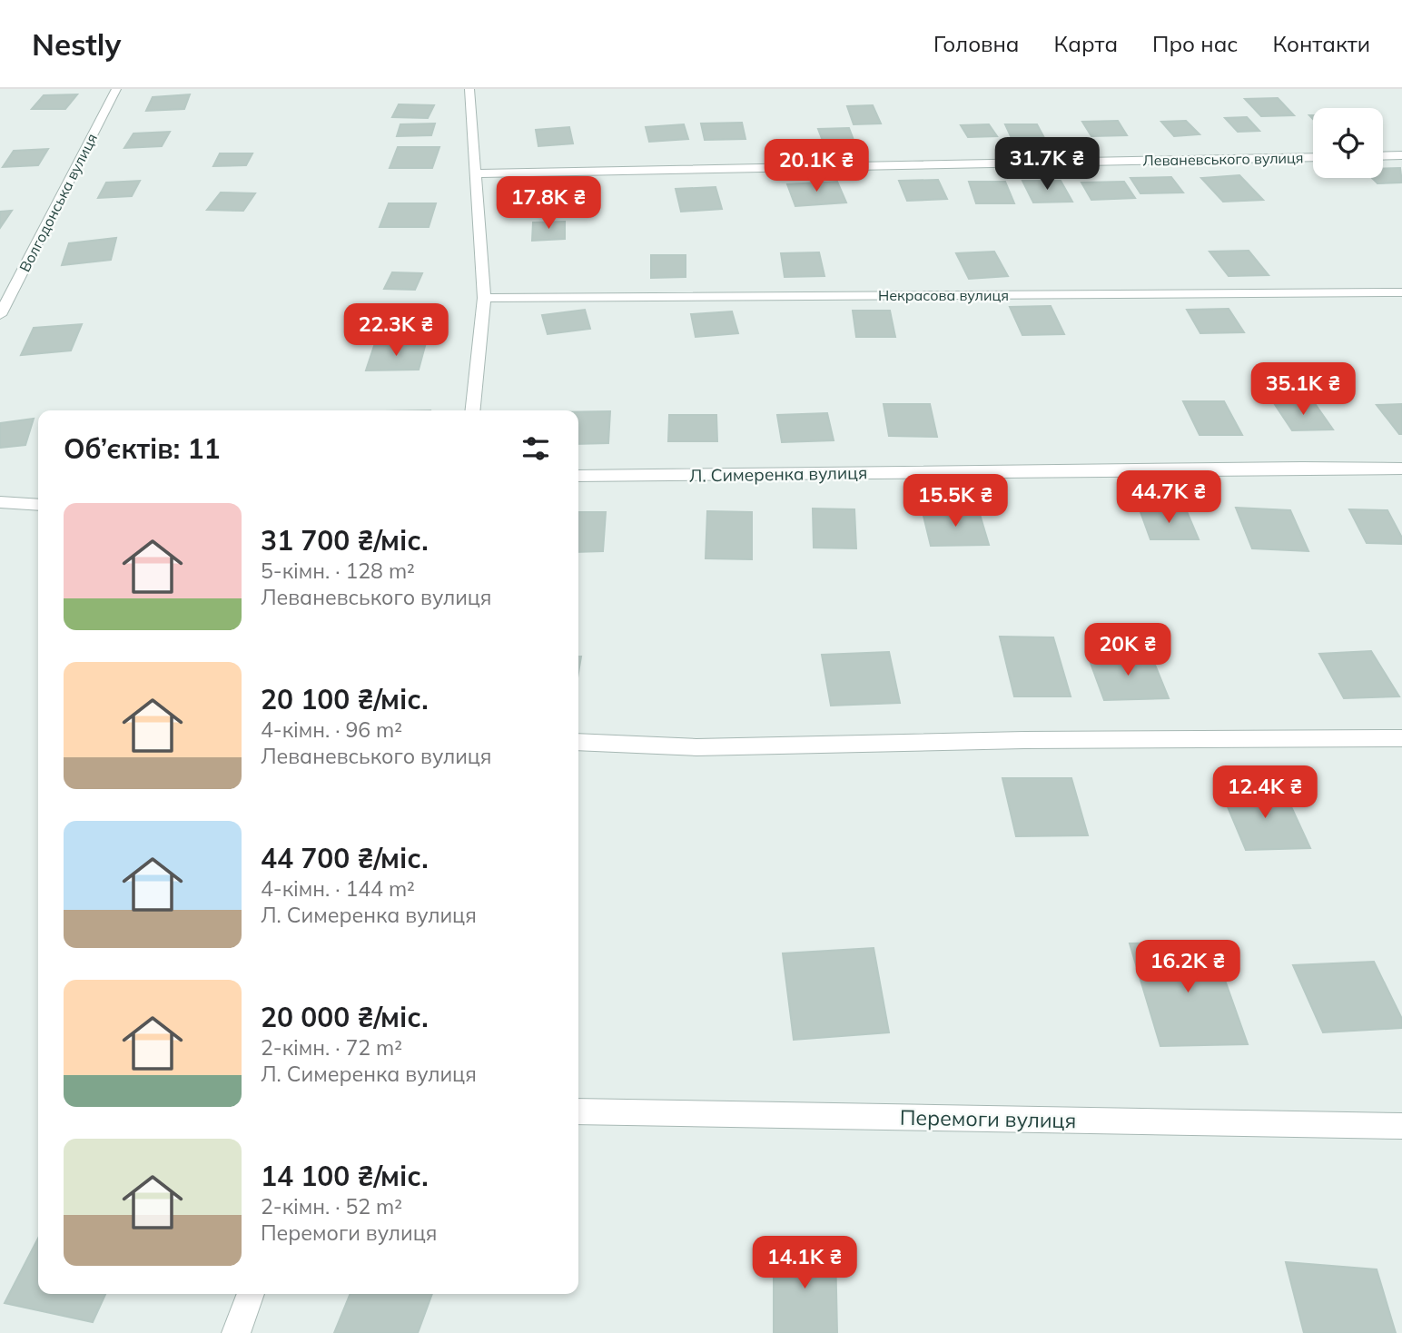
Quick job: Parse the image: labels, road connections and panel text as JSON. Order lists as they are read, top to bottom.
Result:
{
  "streets": {
    "street": [
      "Леваневського вулиця",
      "Волгодонська вулиця",
      "Некрасова вулиця",
      "Л. Симеренка вулиця",
      "Перемоги вулиця"
    ]
  },
  "page": {
    "header": "Nestly",
    "nav": [
      "Головна",
      "Карта",
      "Про нас",
      "Контакти"
    ],
    "price": [
      "31.7K ₴",
      "20.1K ₴",
      "17.8K ₴",
      "22.3K ₴",
      "35.1K ₴",
      "44.7K ₴",
      "15.5K ₴",
      "20K ₴",
      "12.4K ₴",
      "16.2K ₴",
      "14.1K ₴"
    ],
    "heading": "Об’єктів: 11",
    "list": [
      {
        "name": "31 700 ₴/міс.",
        "note": "5-кімн. · 128 m² · Леваневського вулиця"
      },
      {
        "name": "20 100 ₴/міс.",
        "note": "4-кімн. · 96 m² · Леваневського вулиця"
      },
      {
        "name": "44 700 ₴/міс.",
        "note": "4-кімн. · 144 m² · Л. Симеренка вулиця"
      },
      {
        "name": "20 000 ₴/міс.",
        "note": "2-кімн. · 72 m² · Л. Симеренка вулиця"
      },
      {
        "name": "14 100 ₴/міс.",
        "note": "2-кімн. · 52 m² · Перемоги вулиця"
      }
    ]
  }
}
